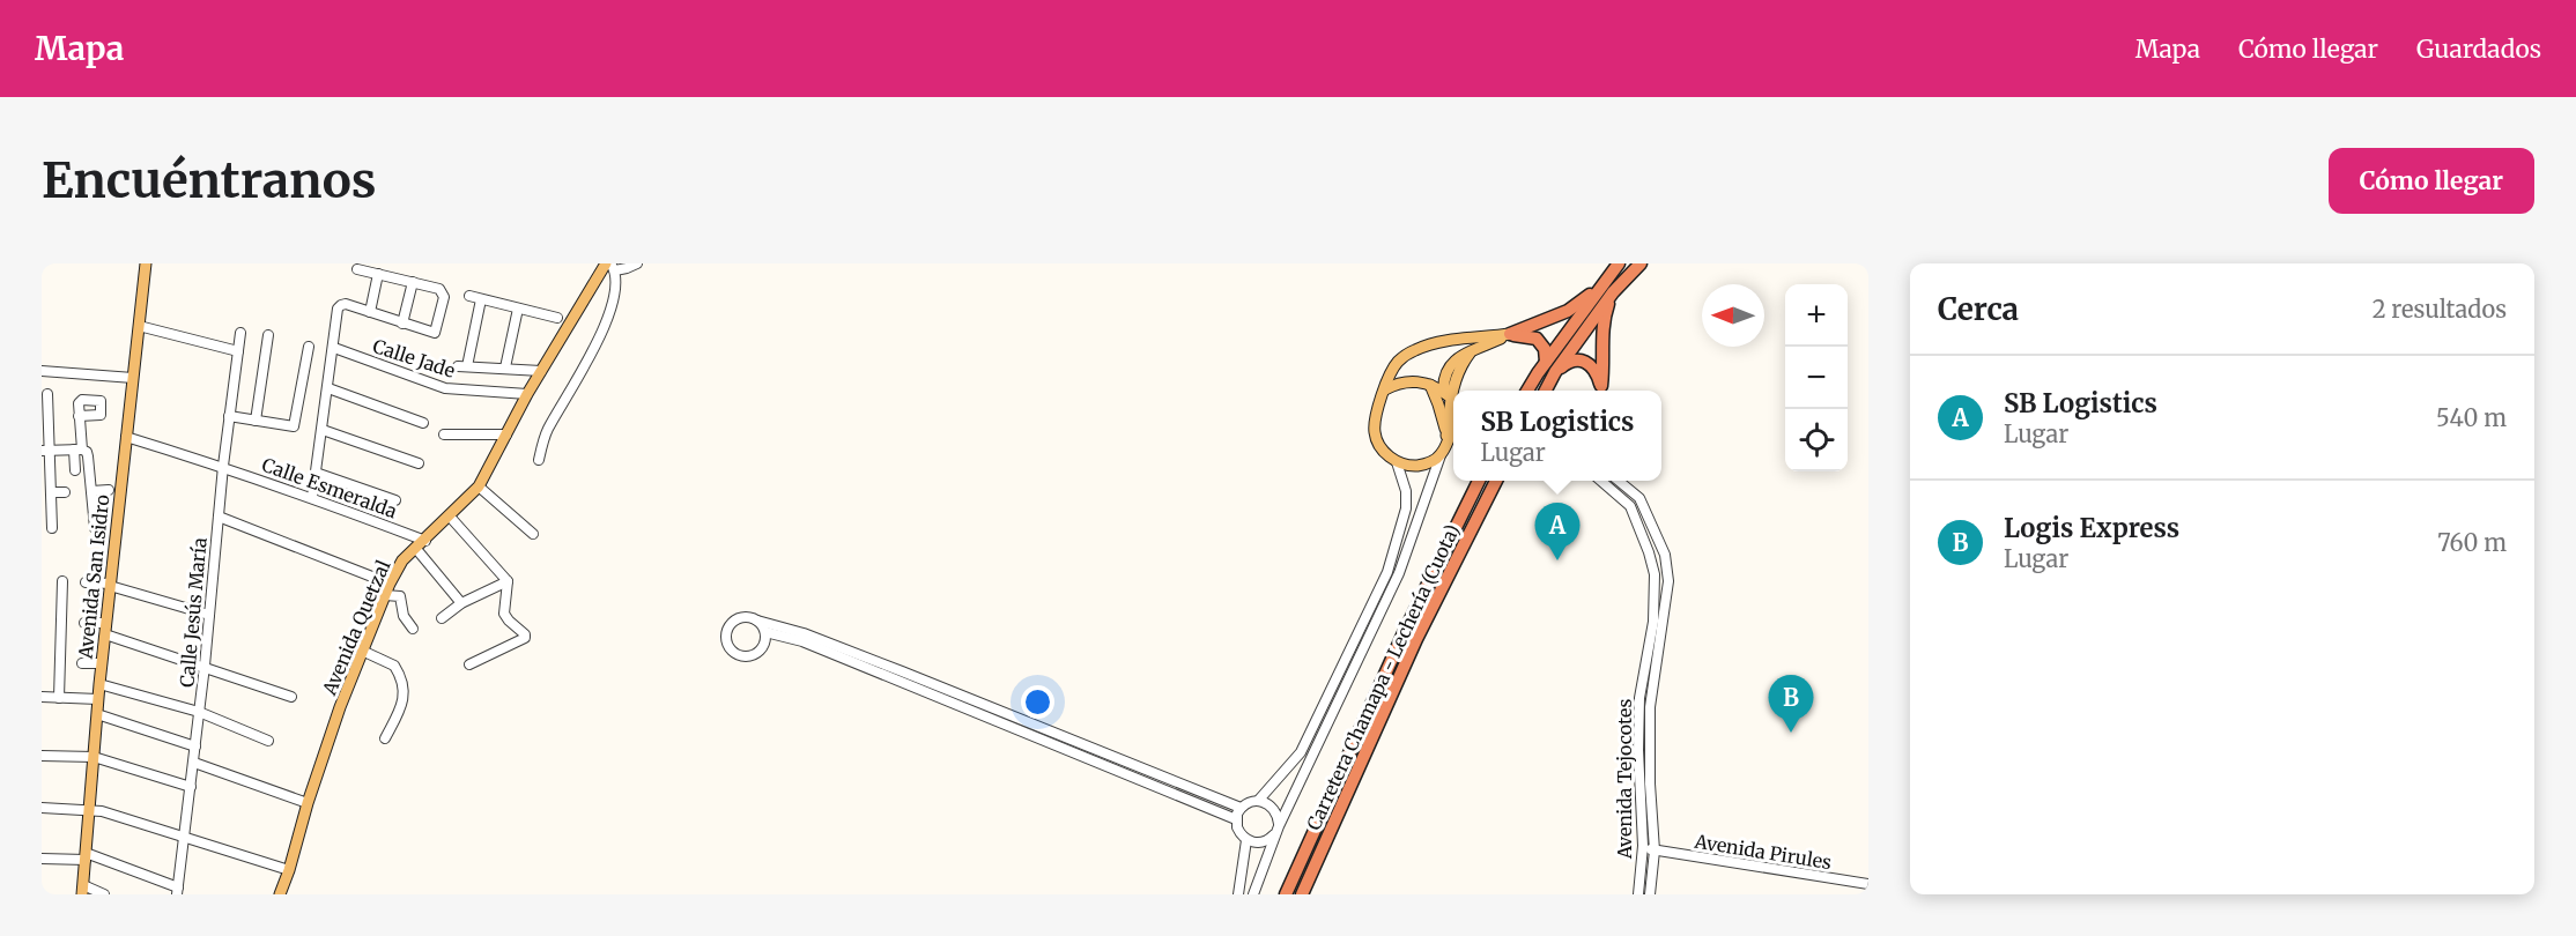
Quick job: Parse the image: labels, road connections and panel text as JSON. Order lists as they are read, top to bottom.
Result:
{
  "streets": {
    "highway": ["Carretera Chamapa - Lechería (Cuota)"],
    "main road": ["Avenida San Isidro", "Avenida Quetzal"],
    "street": [
      "Calle Jade",
      "Calle Esmeralda",
      "Calle Jesús María",
      "Avenida Tejocotes",
      "Avenida Pirules"
    ]
  },
  "crossings": [
    ["Calle Jade", "Avenida Quetzal"],
    ["Calle Esmeralda", "Avenida San Isidro"],
    ["Calle Esmeralda", "Calle Jesús María"],
    ["Calle Esmeralda", "Avenida Quetzal"],
    ["Avenida Tejocotes", "Avenida Pirules"]
  ],
  "north": "left",
  "page": {
    "header": "Mapa",
    "nav": ["Mapa", "Cómo llegar", "Guardados"],
    "buttons": "Cómo llegar",
    "title": "Encuéntranos",
    "heading": ["Cerca", "2 resultados"],
    "map_buttons": ["+", "−"],
    "list": [
      {
        "mark": "A",
        "name": "SB Logistics",
        "note": "Lugar",
        "value": "540 m"
      },
      {
        "mark": "B",
        "name": "Logis Express",
        "note": "Lugar",
        "value": "760 m"
      }
    ],
    "popup": ["SB Logistics", "Lugar"],
    "pins": ["A", "B"]
  }
}
